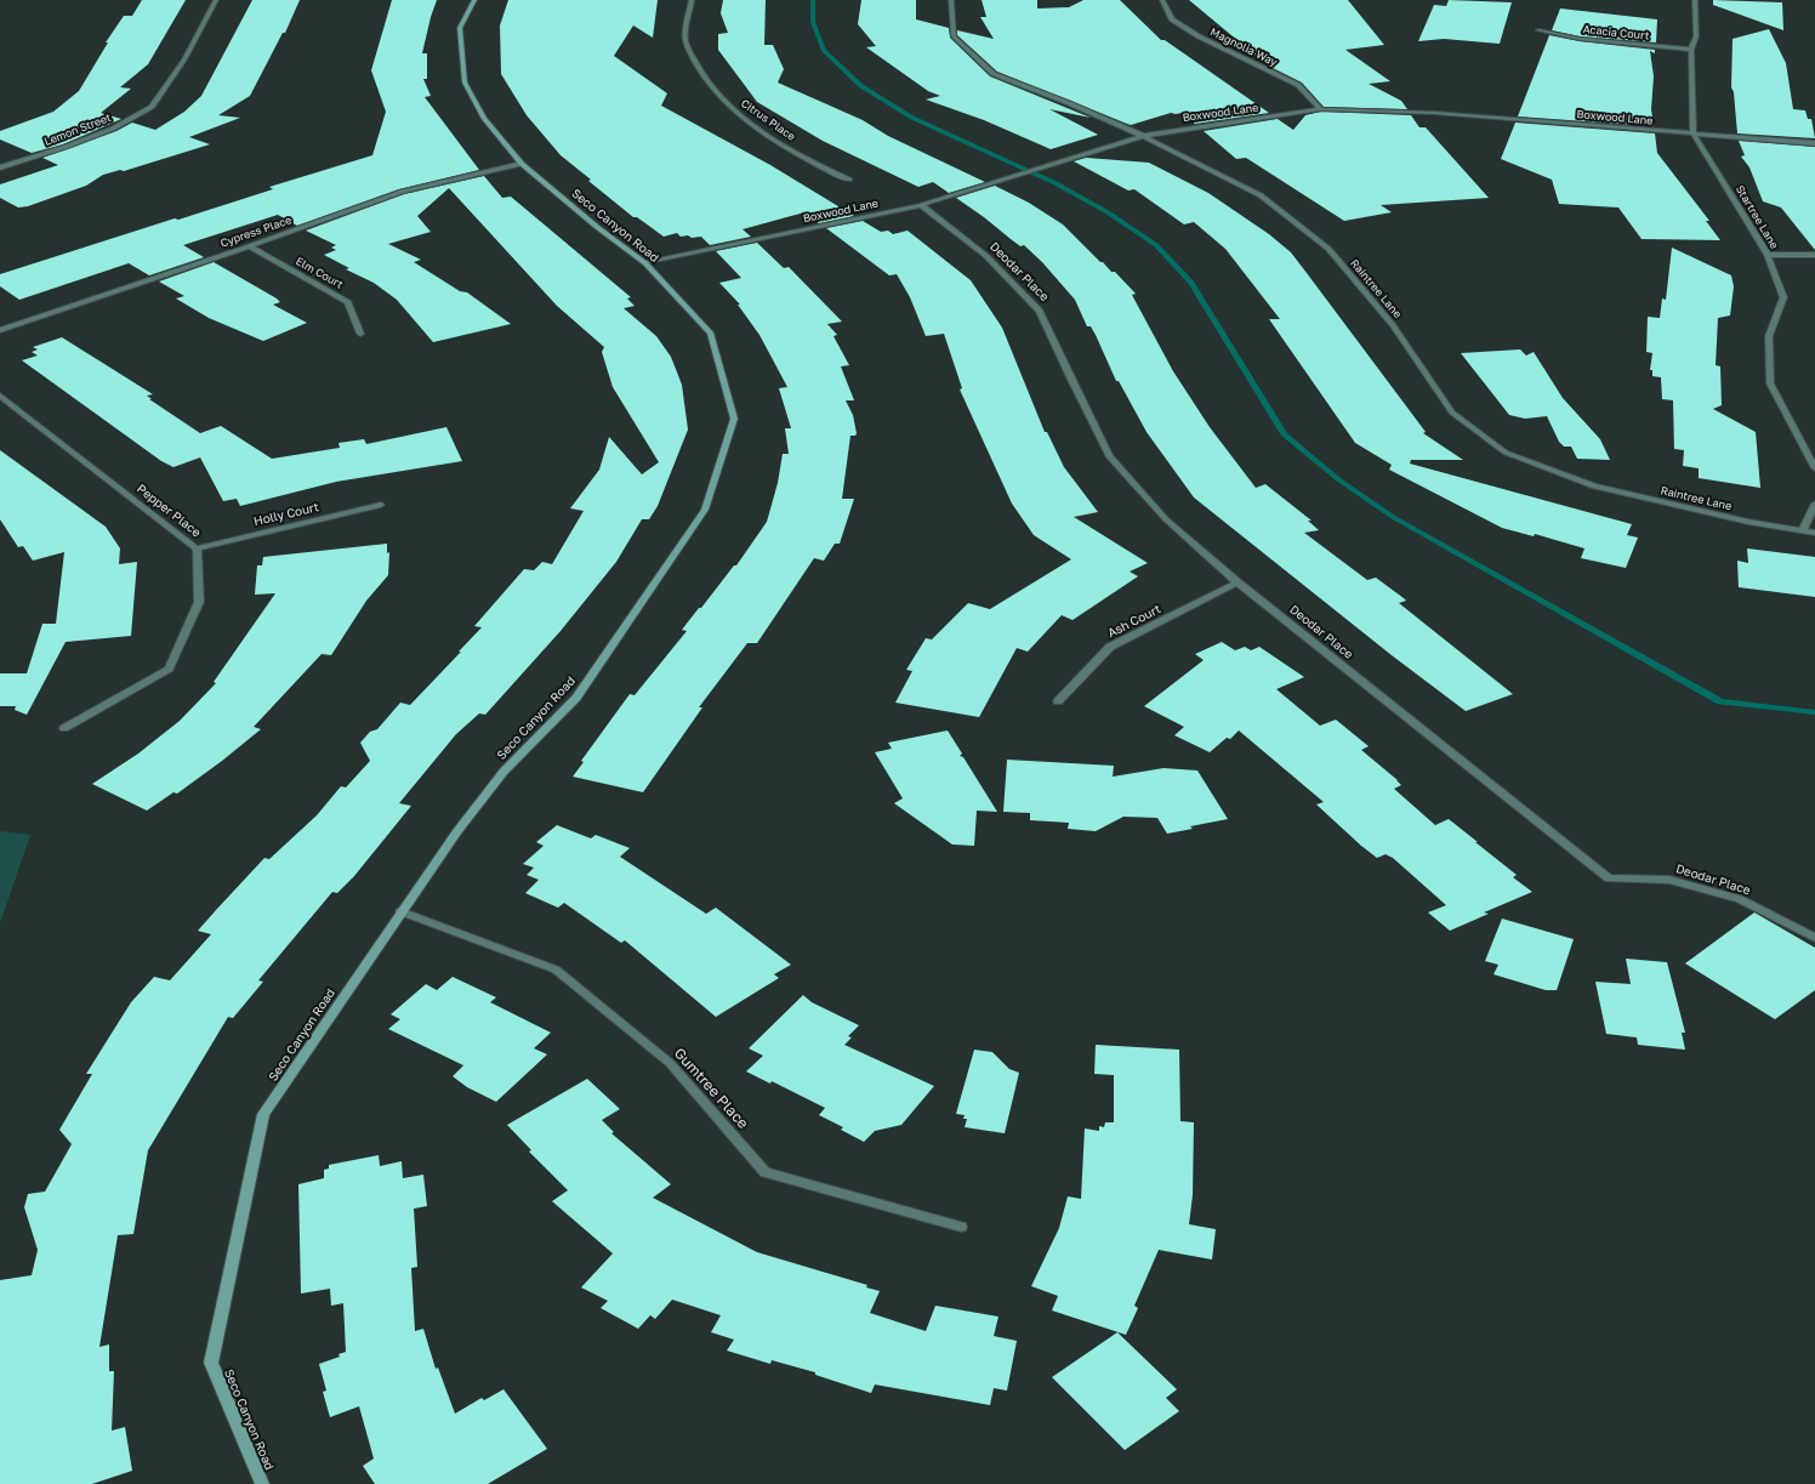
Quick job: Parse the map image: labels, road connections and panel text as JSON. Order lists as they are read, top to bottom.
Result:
{
  "streets": {
    "street": [
      "Acacia Court",
      "Magnolia Way",
      "Boxwood Lane",
      "Citrus Place",
      "Lemon Street",
      "Startree Lane",
      "Seco Canyon Road",
      "Cypress Place",
      "Deodar Place",
      "Elm Court",
      "Raintree Lane",
      "Pepper Place",
      "Holly Court",
      "Ash Court",
      "Gumtree Place"
    ]
  },
  "crossings": [
    ["Magnolia Way", "Boxwood Lane"],
    ["Boxwood Lane", "Startree Lane"],
    ["Boxwood Lane", "Seco Canyon Road"],
    ["Boxwood Lane", "Deodar Place"],
    ["Boxwood Lane", "Raintree Lane"],
    ["Seco Canyon Road", "Cypress Place"],
    ["Seco Canyon Road", "Gumtree Place"],
    ["Cypress Place", "Elm Court"],
    ["Deodar Place", "Ash Court"],
    ["Pepper Place", "Holly Court"]
  ]
}
